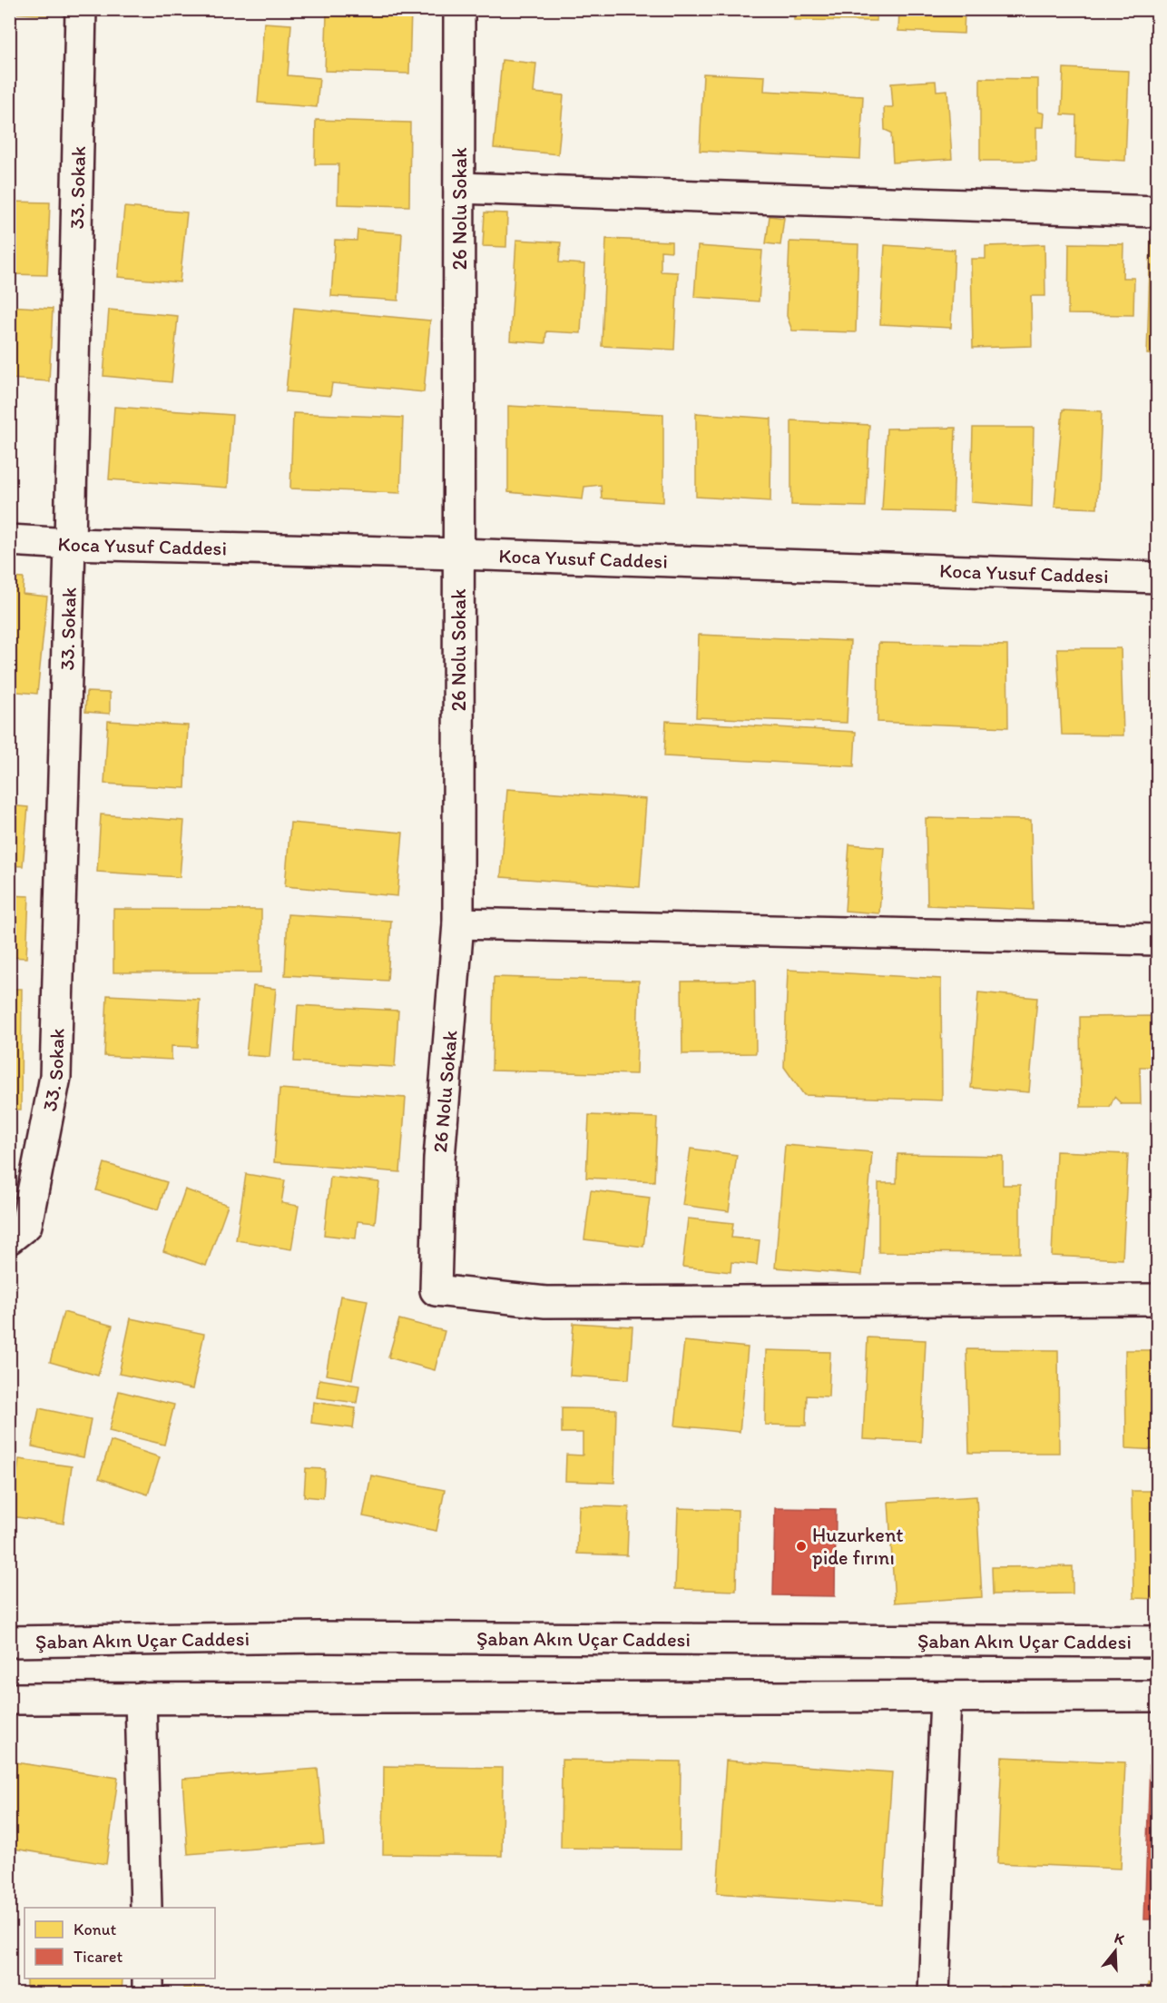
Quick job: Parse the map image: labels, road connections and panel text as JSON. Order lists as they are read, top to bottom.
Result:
{
  "streets": {
    "street": [
      "33. Sokak",
      "26 Nolu Sokak",
      "Koca Yusuf Caddesi",
      "Şaban Akın Uçar Caddesi"
    ]
  },
  "crossings": [
    ["33. Sokak", "Koca Yusuf Caddesi"],
    ["26 Nolu Sokak", "Koca Yusuf Caddesi"]
  ],
  "places": ["Huzurkent pide fırını"],
  "legend": ["Konut", "Ticaret"],
  "north": "top"
}
